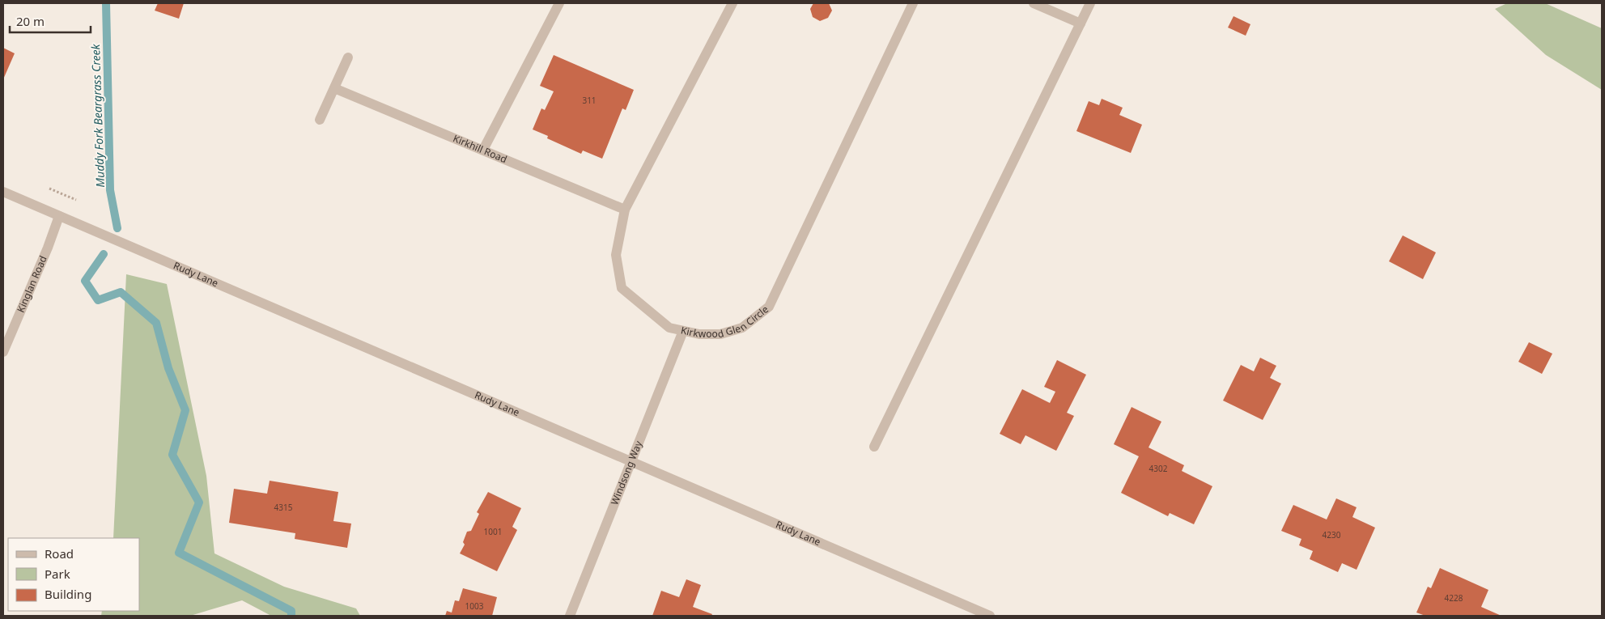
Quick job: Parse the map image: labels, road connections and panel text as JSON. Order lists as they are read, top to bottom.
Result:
{
  "streets": {
    "street": [
      "Kirkhill Road",
      "Rudy Lane",
      "Kinglan Road",
      "Kirkwood Glen Circle",
      "Windsong Way"
    ]
  },
  "crossings": [
    ["Kirkhill Road", "Kirkwood Glen Circle"],
    ["Rudy Lane", "Kinglan Road"],
    ["Rudy Lane", "Windsong Way"],
    ["Kirkwood Glen Circle", "Windsong Way"]
  ],
  "water": ["Muddy Fork Beargrass Creek"],
  "house_numbers": [
    "311",
    "4302",
    "4315",
    "1001",
    "4230",
    "4228",
    "1003"
  ],
  "legend": ["Road", "Park", "Building"],
  "scale_bar": "20 m"
}
